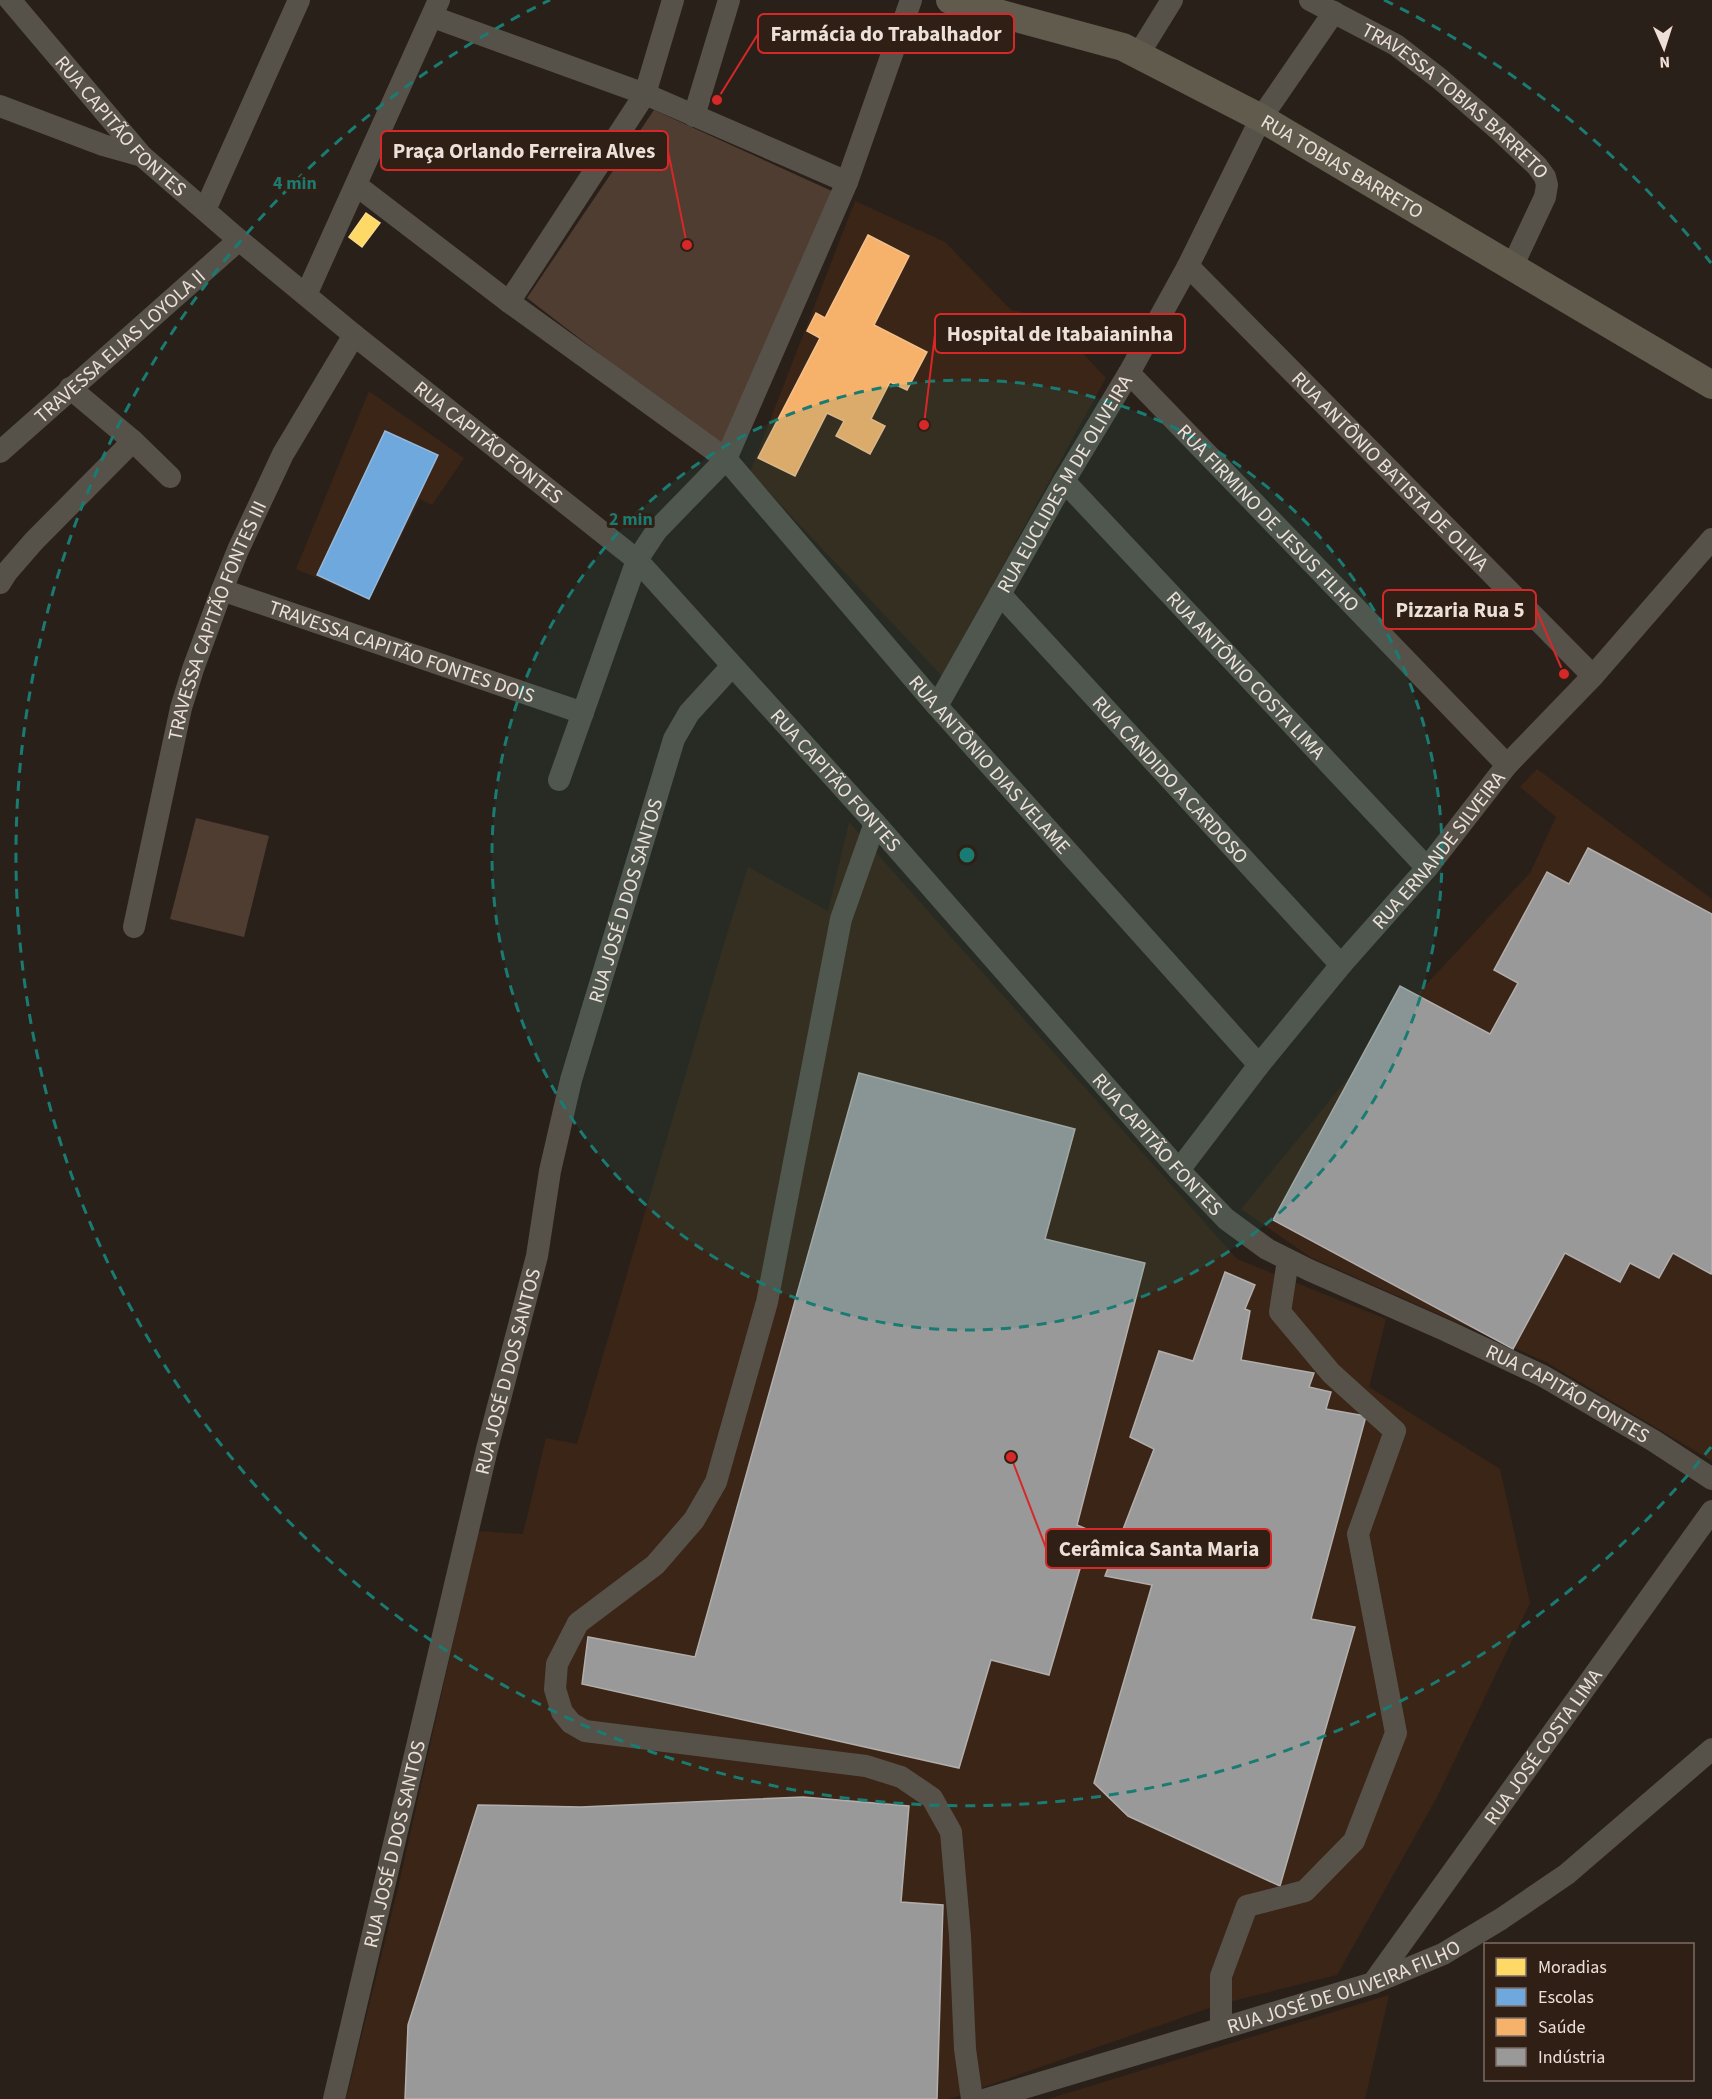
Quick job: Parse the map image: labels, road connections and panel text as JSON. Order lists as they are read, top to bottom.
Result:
{
  "streets": {
    "main road": ["RUA TOBIAS BARRETO"],
    "street": [
      "TRAVESSA TOBIAS BARRETO",
      "RUA CAPITÃO FONTES",
      "TRAVESSA ELIAS LOYOLA II",
      "RUA ANTÔNIO BATISTA DE OLIVA",
      "RUA EUCLIDES M DE OLIVEIRA",
      "RUA FIRMINO DE JESUS FILHO",
      "TRAVESSA CAPITÃO FONTES III",
      "TRAVESSA CAPITÃO FONTES DOIS",
      "RUA ANTÔNIO COSTA LIMA",
      "RUA ANTÔNIO DIAS VELAME",
      "RUA CANDIDO A CARDOSO",
      "RUA ERNANDE SILVEIRA",
      "RUA JOSÉ D DOS SANTOS",
      "RUA JOSÉ COSTA LIMA",
      "RUA JOSÉ DE OLIVEIRA FILHO"
    ]
  },
  "crossings": [
    ["TRAVESSA TOBIAS BARRETO", "RUA TOBIAS BARRETO"],
    ["TRAVESSA TOBIAS BARRETO", "RUA EUCLIDES M DE OLIVEIRA"],
    ["RUA CAPITÃO FONTES", "TRAVESSA ELIAS LOYOLA II"],
    ["RUA CAPITÃO FONTES", "TRAVESSA CAPITÃO FONTES III"],
    ["RUA CAPITÃO FONTES", "RUA ERNANDE SILVEIRA"],
    ["RUA CAPITÃO FONTES", "RUA JOSÉ D DOS SANTOS"],
    ["RUA TOBIAS BARRETO", "RUA EUCLIDES M DE OLIVEIRA"],
    ["RUA ANTÔNIO BATISTA DE OLIVA", "RUA EUCLIDES M DE OLIVEIRA"],
    ["RUA ANTÔNIO BATISTA DE OLIVA", "RUA ERNANDE SILVEIRA"],
    ["RUA EUCLIDES M DE OLIVEIRA", "RUA FIRMINO DE JESUS FILHO"],
    ["RUA EUCLIDES M DE OLIVEIRA", "RUA ANTÔNIO COSTA LIMA"],
    ["RUA EUCLIDES M DE OLIVEIRA", "RUA ANTÔNIO DIAS VELAME"],
    ["RUA EUCLIDES M DE OLIVEIRA", "RUA CANDIDO A CARDOSO"],
    ["RUA FIRMINO DE JESUS FILHO", "RUA ERNANDE SILVEIRA"],
    ["TRAVESSA CAPITÃO FONTES III", "TRAVESSA CAPITÃO FONTES DOIS"],
    ["RUA ANTÔNIO COSTA LIMA", "RUA ERNANDE SILVEIRA"],
    ["RUA ANTÔNIO DIAS VELAME", "RUA ERNANDE SILVEIRA"],
    ["RUA CANDIDO A CARDOSO", "RUA ERNANDE SILVEIRA"],
    ["RUA JOSÉ COSTA LIMA", "RUA JOSÉ DE OLIVEIRA FILHO"]
  ],
  "places": [
    "Farmácia do Trabalhador",
    "Praça Orlando Ferreira Alves",
    "Hospital de Itabaianinha",
    "Pizzaria Rua 5",
    "Cerâmica Santa Maria"
  ],
  "legend": [
    "Moradias",
    "Escolas",
    "Saúde",
    "Indústria"
  ],
  "north": "bottom",
  "rings": ["4 min", "2 min"]
}
